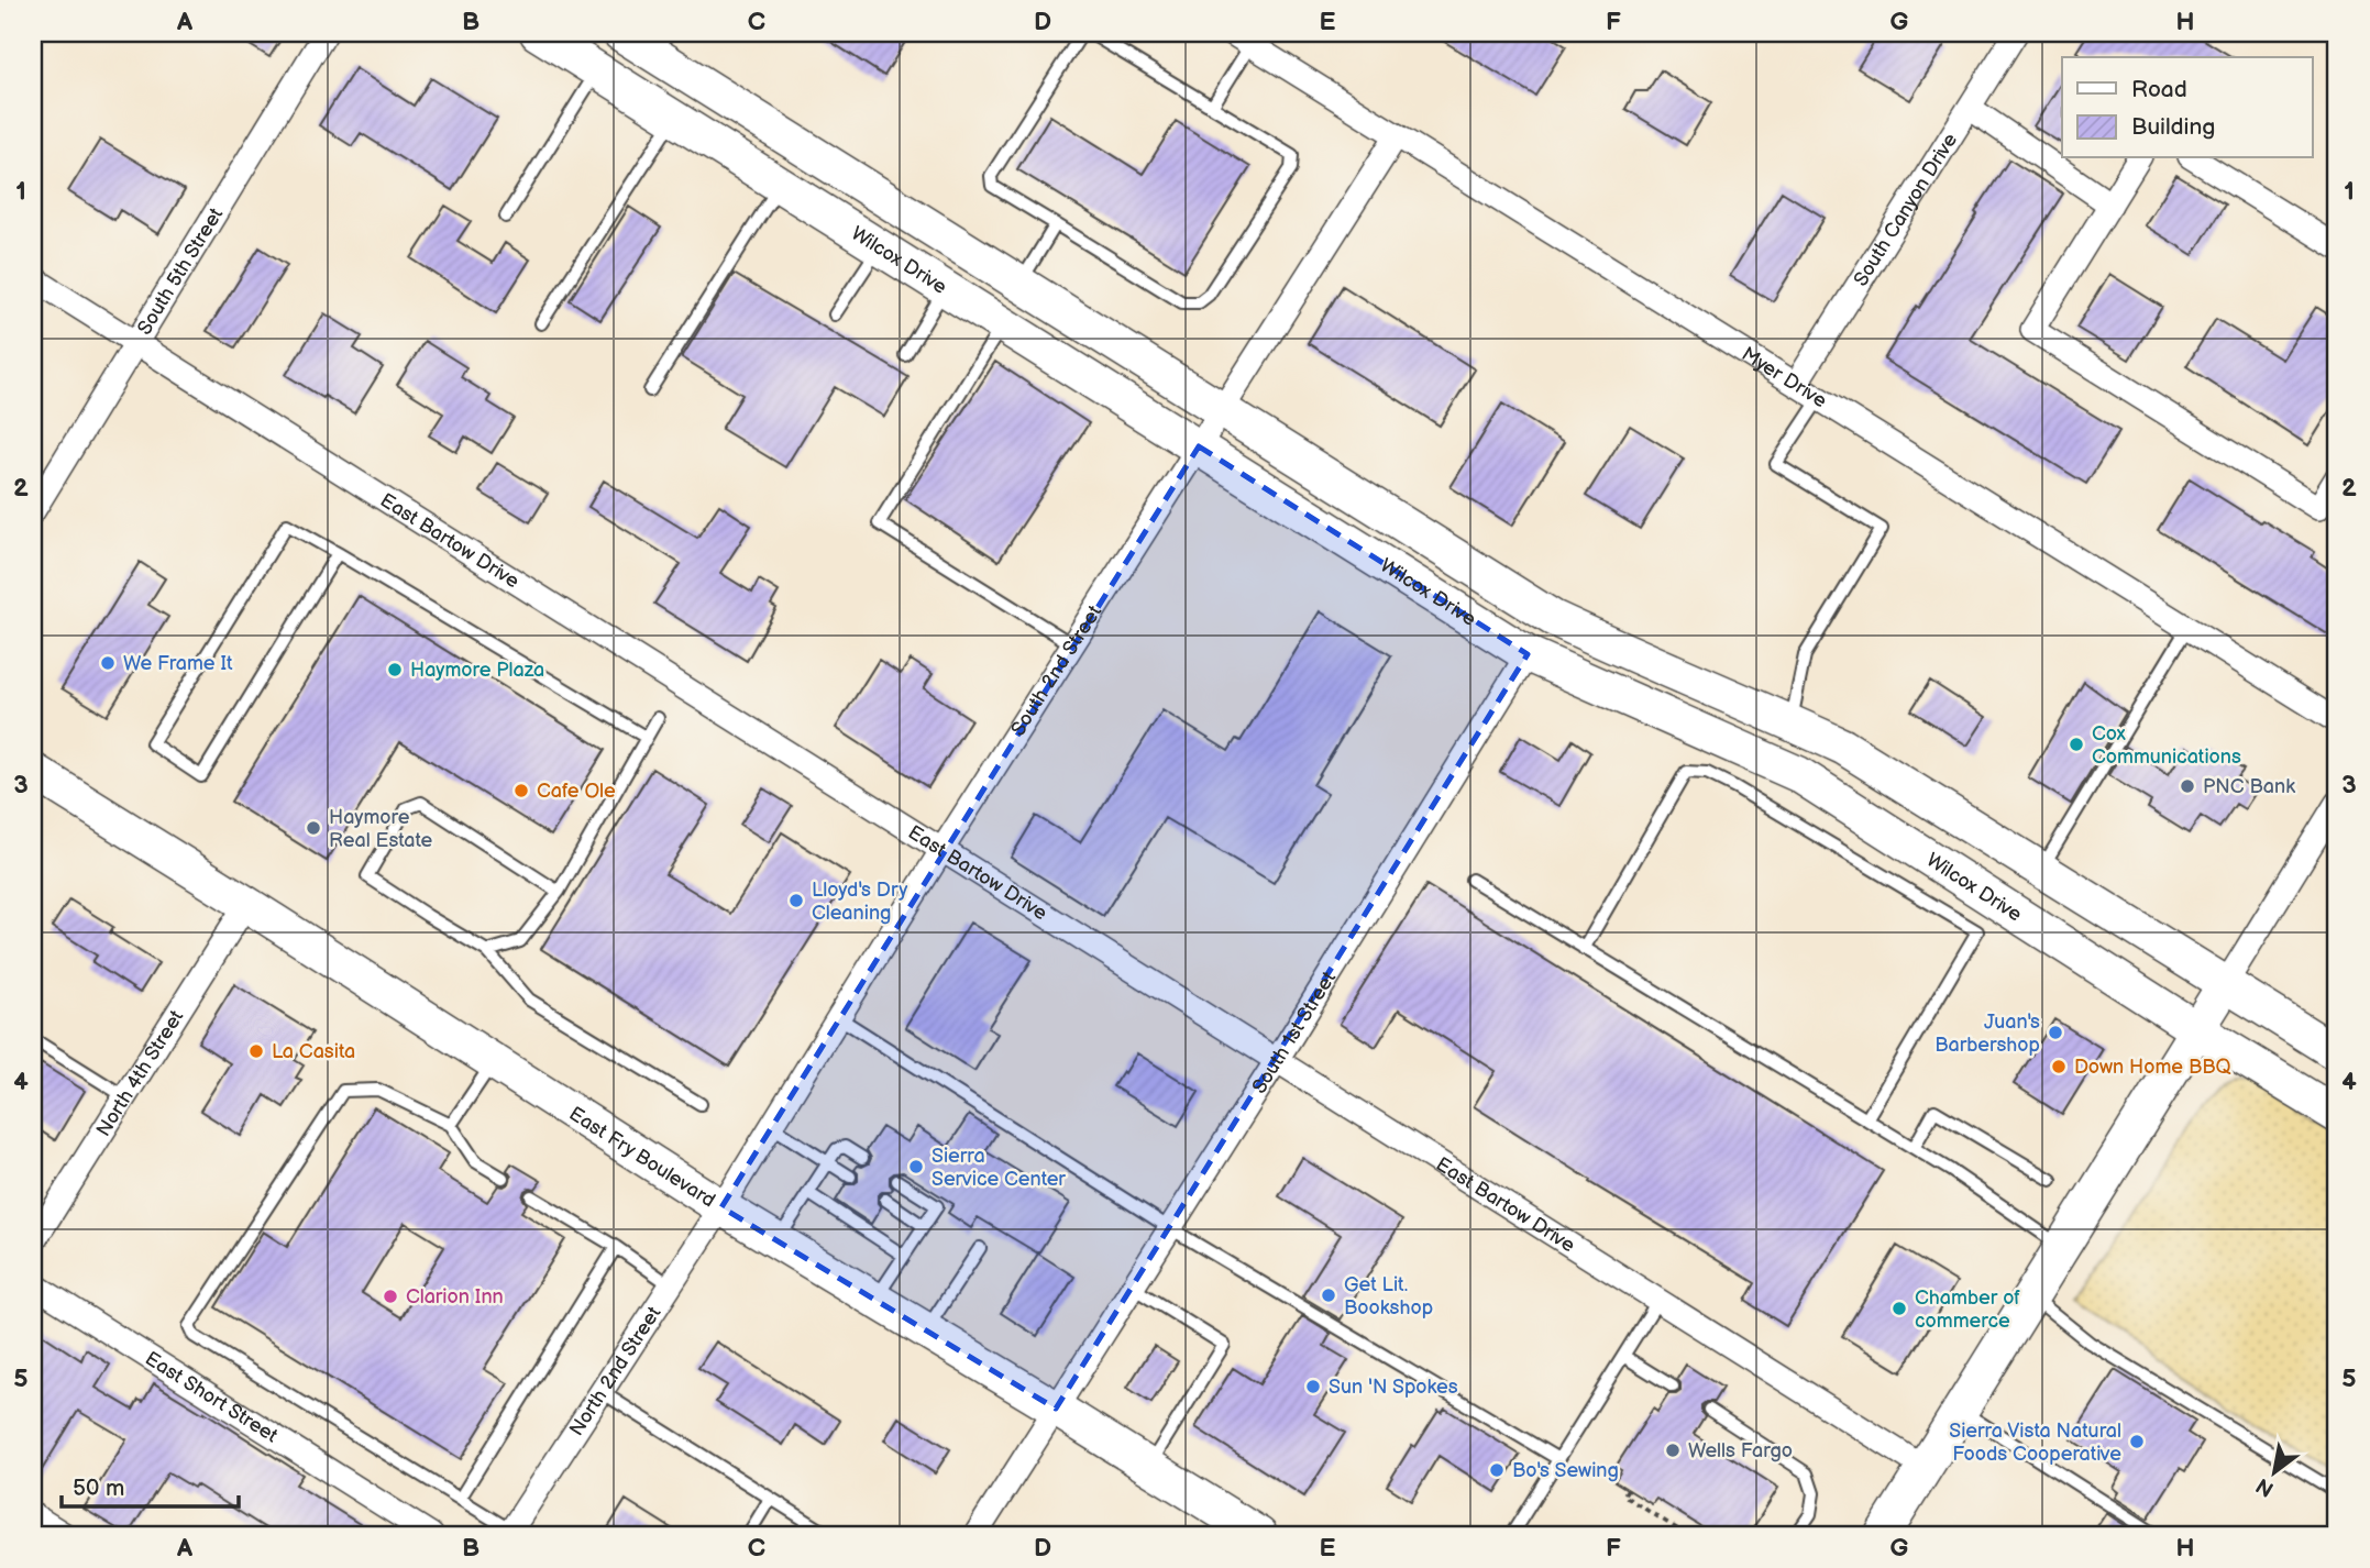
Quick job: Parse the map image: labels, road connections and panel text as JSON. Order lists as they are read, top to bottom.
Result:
{
  "streets": {
    "street": [
      "South Canyon Drive",
      "Wilcox Drive",
      "South 5th Street",
      "Myer Drive",
      "East Bartow Drive",
      "South 2nd Street",
      "South 1st Street",
      "North 4th Street",
      "East Fry Boulevard",
      "North 2nd Street",
      "East Short Street"
    ]
  },
  "crossings": [
    ["South Canyon Drive", "Myer Drive"],
    ["Wilcox Drive", "South 2nd Street"],
    ["Wilcox Drive", "South 1st Street"],
    ["South 5th Street", "East Bartow Drive"],
    ["Myer Drive", "South 2nd Street"],
    ["East Bartow Drive", "South 2nd Street"],
    ["East Bartow Drive", "South 1st Street"],
    ["South 2nd Street", "East Fry Boulevard"],
    ["South 2nd Street", "North 2nd Street"],
    ["South 1st Street", "East Fry Boulevard"],
    ["North 4th Street", "East Fry Boulevard"],
    ["East Fry Boulevard", "North 2nd Street"]
  ],
  "places": [
    "We Frame It",
    "Haymore Plaza",
    "Cox Communications",
    "PNC Bank",
    "Cafe Ole",
    "Haymore Real Estate",
    "Lloyd's Dry Cleaning",
    "Juan's Barbershop",
    "La Casita",
    "Down Home BBQ",
    "Sierra Service Center",
    "Get Lit. Bookshop",
    "Clarion Inn",
    "Chamber of commerce",
    "Sun 'N Spokes",
    "Sierra Vista Natural Foods Cooperative",
    "Wells Fargo",
    "Bo's Sewing"
  ],
  "legend": ["Road", "Building"],
  "scale_bar": "50 m",
  "north": "bottom left",
  "grid": {
    "columns": [
      "A",
      "B",
      "C",
      "D",
      "E",
      "F",
      "G",
      "H"
    ],
    "rows": [
      "1",
      "2",
      "3",
      "4",
      "5"
    ]
  }
}
